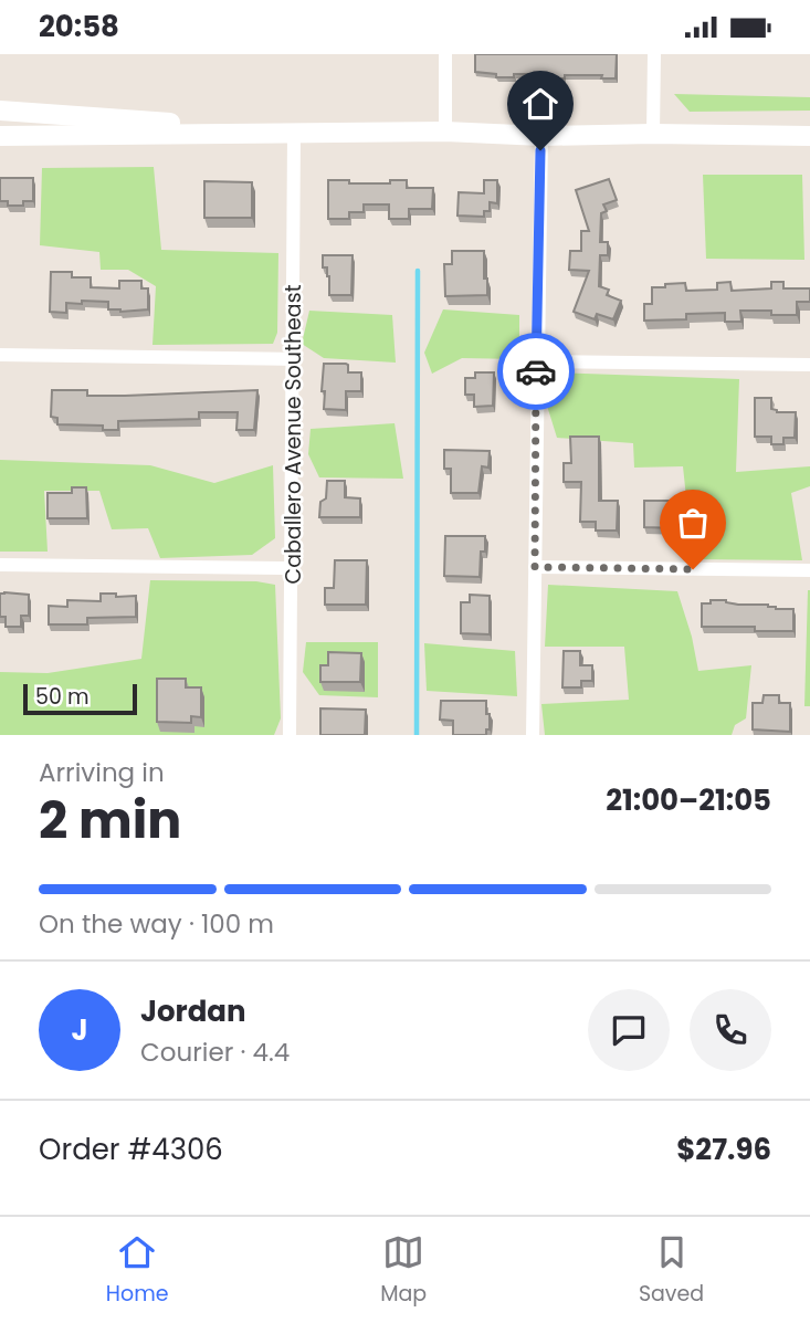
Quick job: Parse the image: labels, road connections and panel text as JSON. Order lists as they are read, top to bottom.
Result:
{
  "streets": {
    "street": ["Caballero Avenue Southeast"]
  },
  "scale_bar": "50 m",
  "page": {
    "status": "20:58",
    "scale": "50 m",
    "heading": ["2 min", "Arriving in", "21:00–21:05"],
    "panel": [
      "Jordan",
      "Courier · 4.4",
      "Order #4306",
      "$27.96"
    ],
    "bar": "On the way · 100 m",
    "round": "J",
    "tabs": ["Home", "Map", "Saved"]
  }
}
